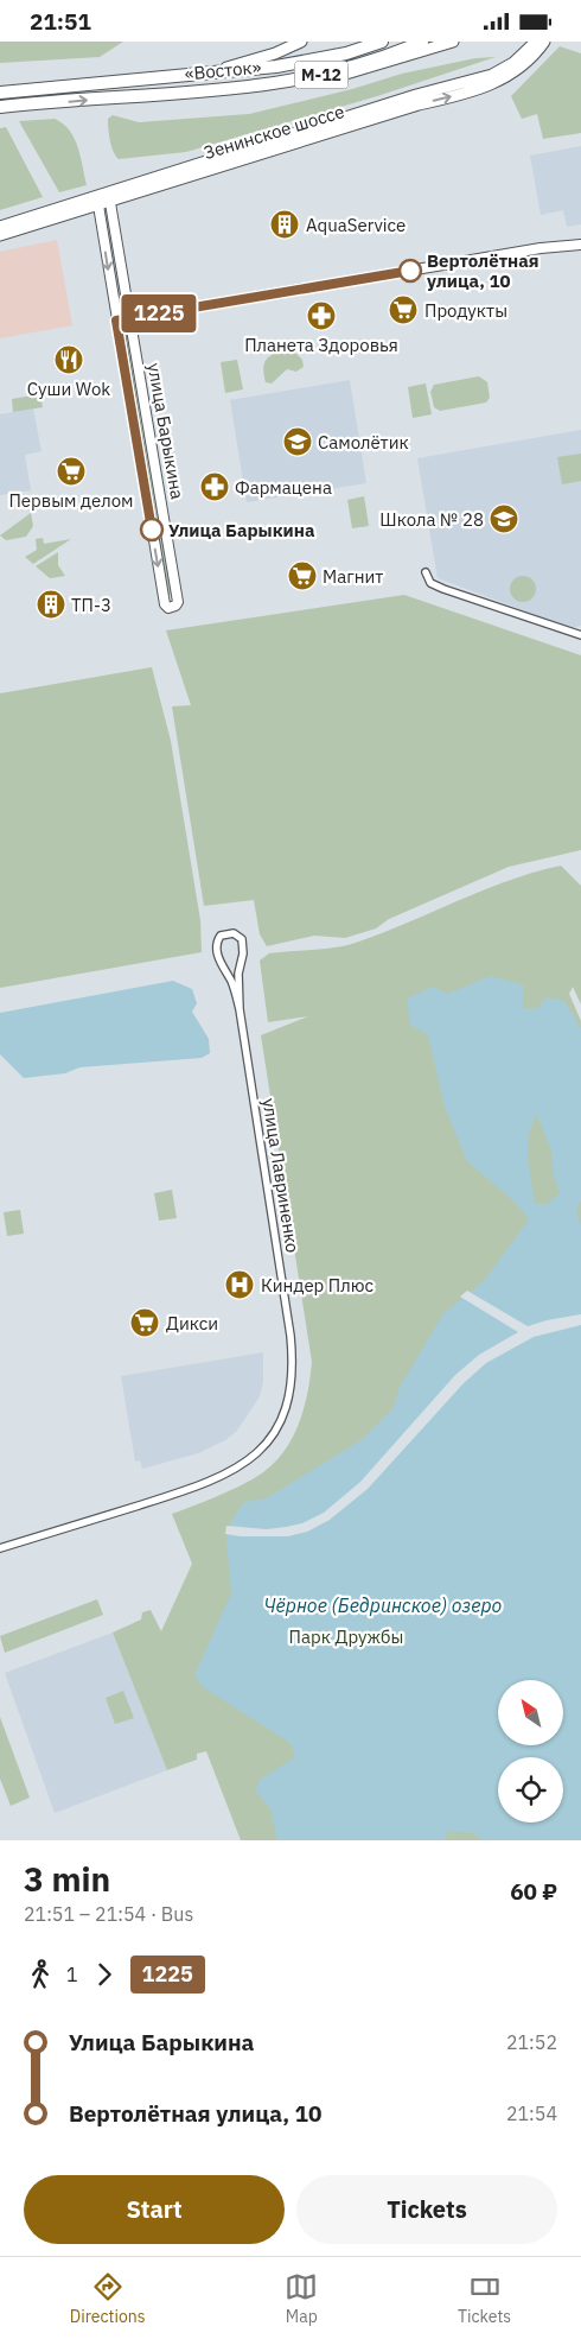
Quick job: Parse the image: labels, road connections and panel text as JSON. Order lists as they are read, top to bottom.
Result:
{
  "streets": {
    "highway": ["«Восток»", "М-12"],
    "main road": ["Зенинское шоссе"],
    "street": ["улица Барыкина", "улица Лавриненко"]
  },
  "crossings": [
    ["Зенинское шоссе", "улица Барыкина"]
  ],
  "water": ["Чёрное (Бедринское) озеро"],
  "parks": ["Парк Дружбы"],
  "places": {
    "building": ["AquaService", "ТП-3"],
    "other": ["Вертолётная улица, 10", "Улица Барыкина"],
    "supermarket": [
      "Продукты",
      "Первым делом",
      "Магнит",
      "Дикси"
    ],
    "pharmacy": ["Планета Здоровья", "Фармацена"],
    "restaurant": ["Суши Wok"],
    "school or university": ["Самолётик", "Школа № 28"],
    "hospital": ["Киндер Плюс"]
  },
  "lines": ["bus line 1225"],
  "north": "top left",
  "page": {
    "status": "21:51",
    "on_map": "1225",
    "heading": ["3 min", "21:51 – 21:54 · Bus", "60 ₽"],
    "legs": ["1", "1225"],
    "list": [
      {
        "name": "Улица Барыкина",
        "value": "21:52"
      },
      {
        "name": "Вертолётная улица, 10",
        "value": "21:54"
      }
    ],
    "buttons": ["Start", "Tickets"],
    "tabs": ["Directions", "Map", "Tickets"]
  }
}
